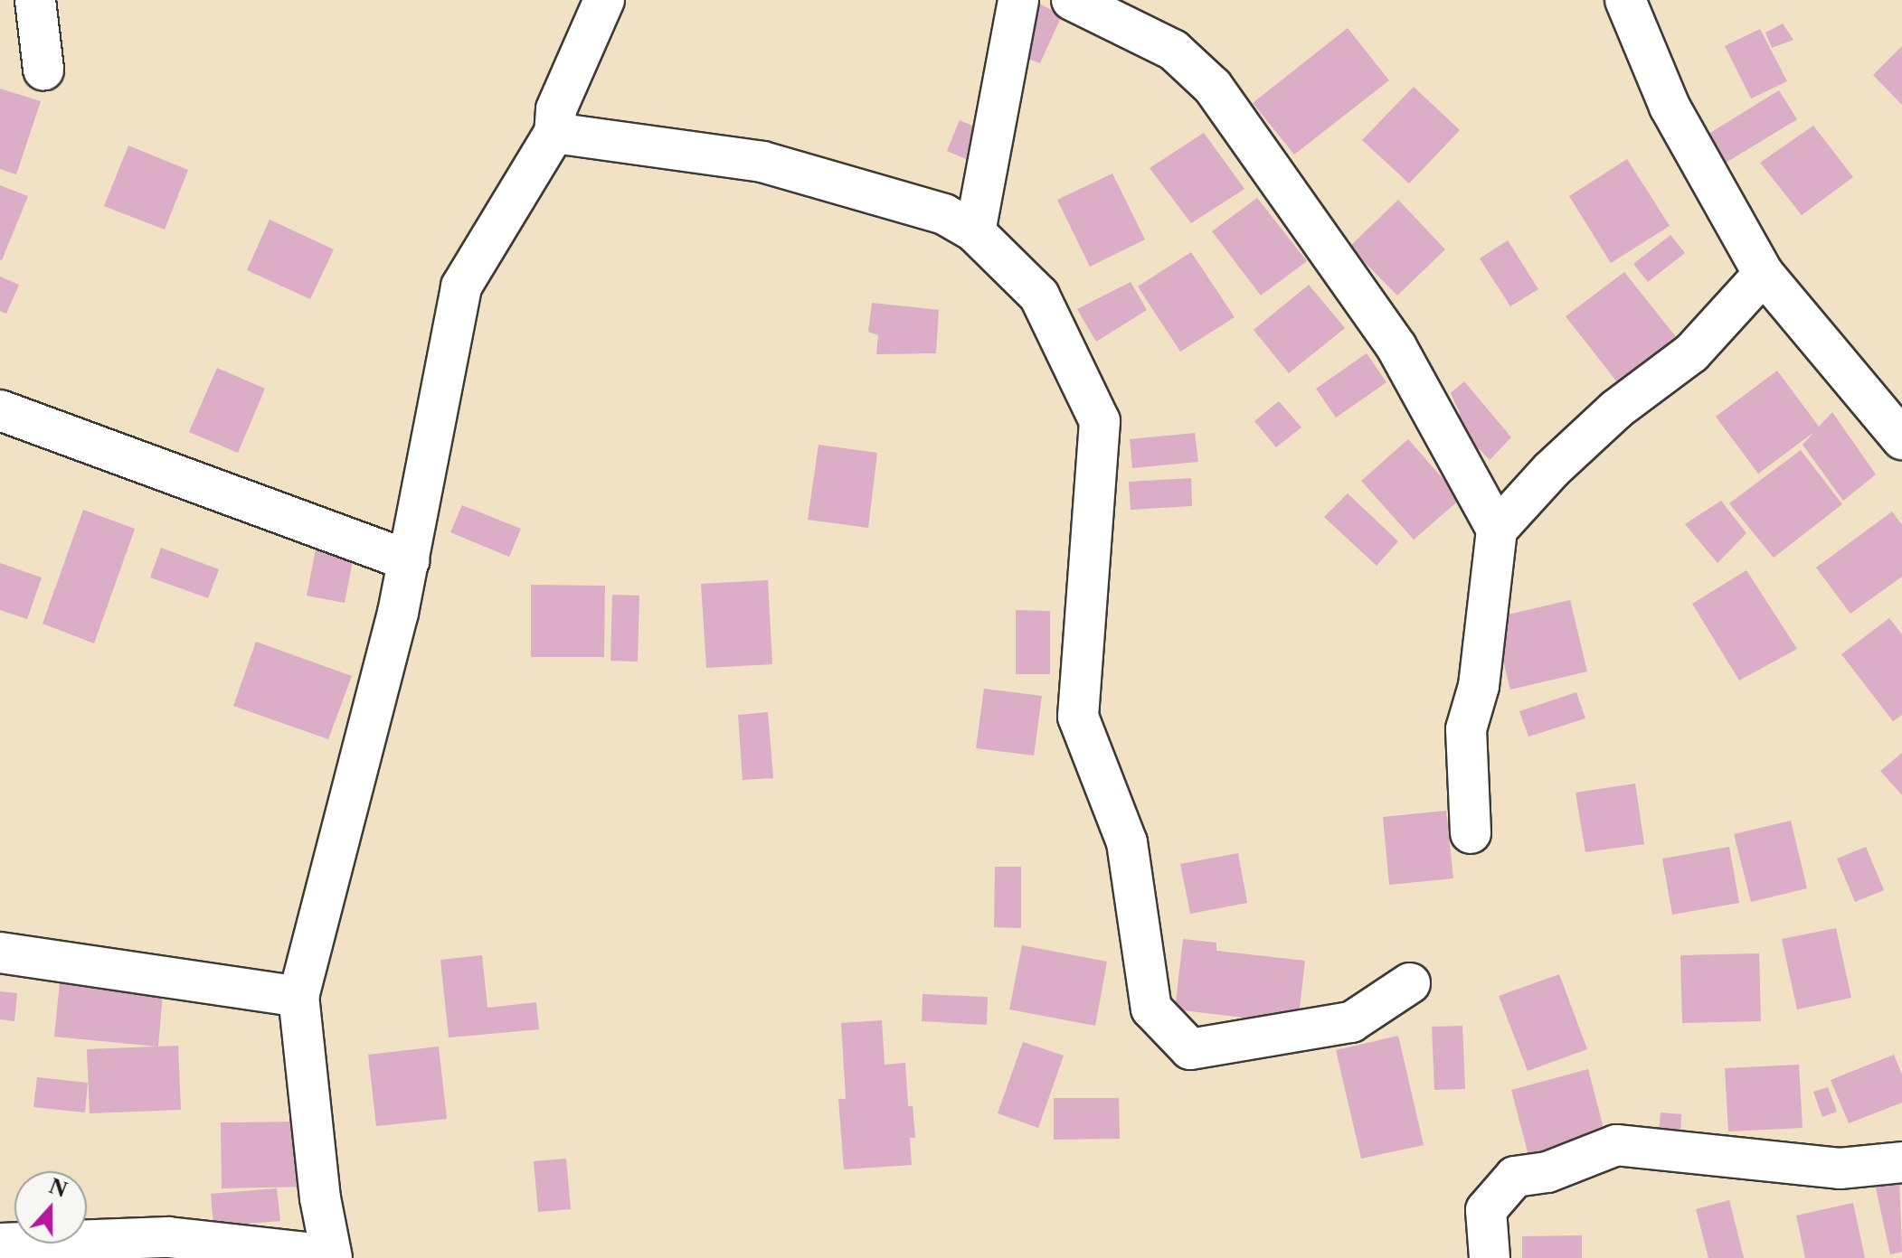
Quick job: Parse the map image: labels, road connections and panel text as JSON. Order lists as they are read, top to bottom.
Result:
{
  "north": "top"
}
